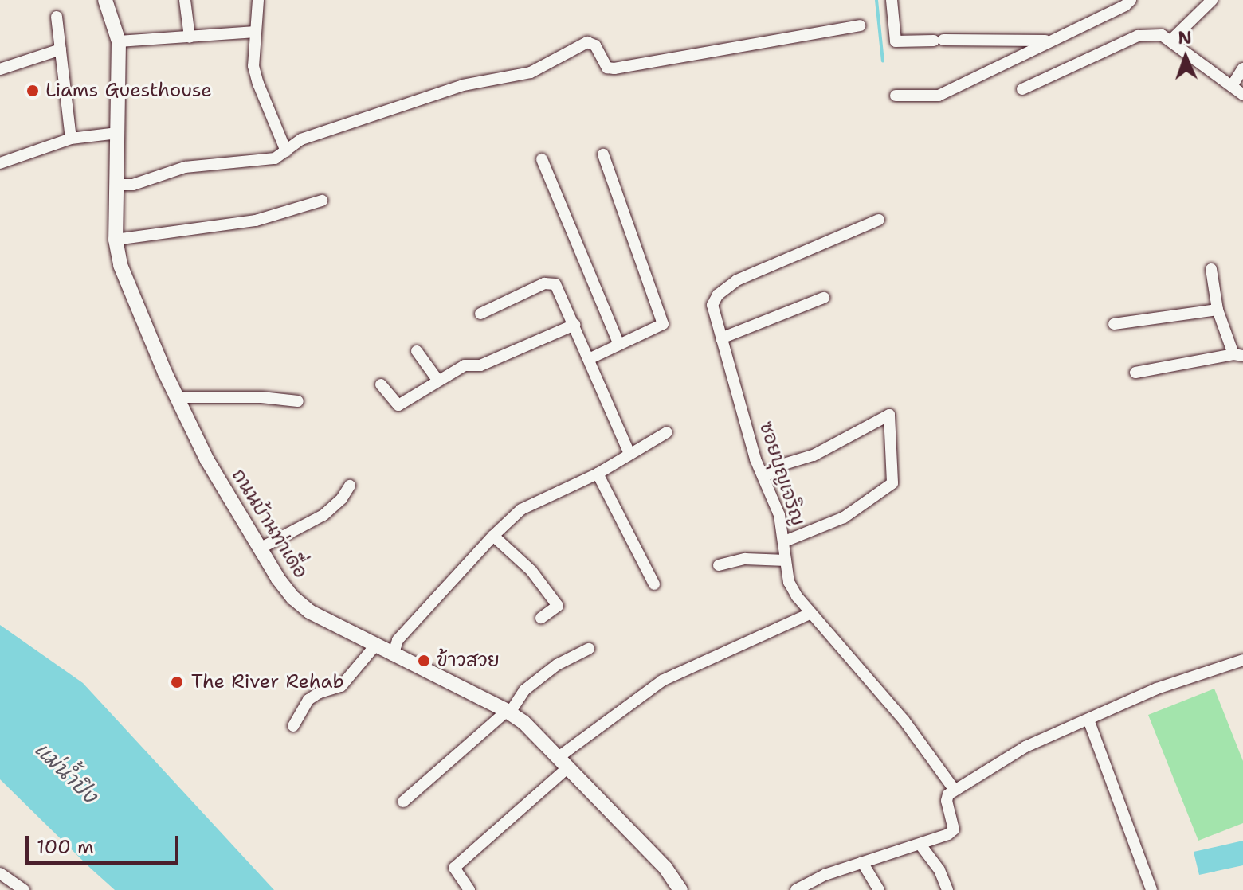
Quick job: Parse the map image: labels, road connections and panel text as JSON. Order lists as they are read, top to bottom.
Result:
{
  "streets": {
    "street": ["ซอยบุญเจริญ", "ถนนบ้านท่าเดื่อ"]
  },
  "water": ["แม่น้ำปิง"],
  "places": ["Liams Guesthouse", "ข้าวสวย", "The River Rehab"],
  "scale_bar": "100 m",
  "north": "top"
}
